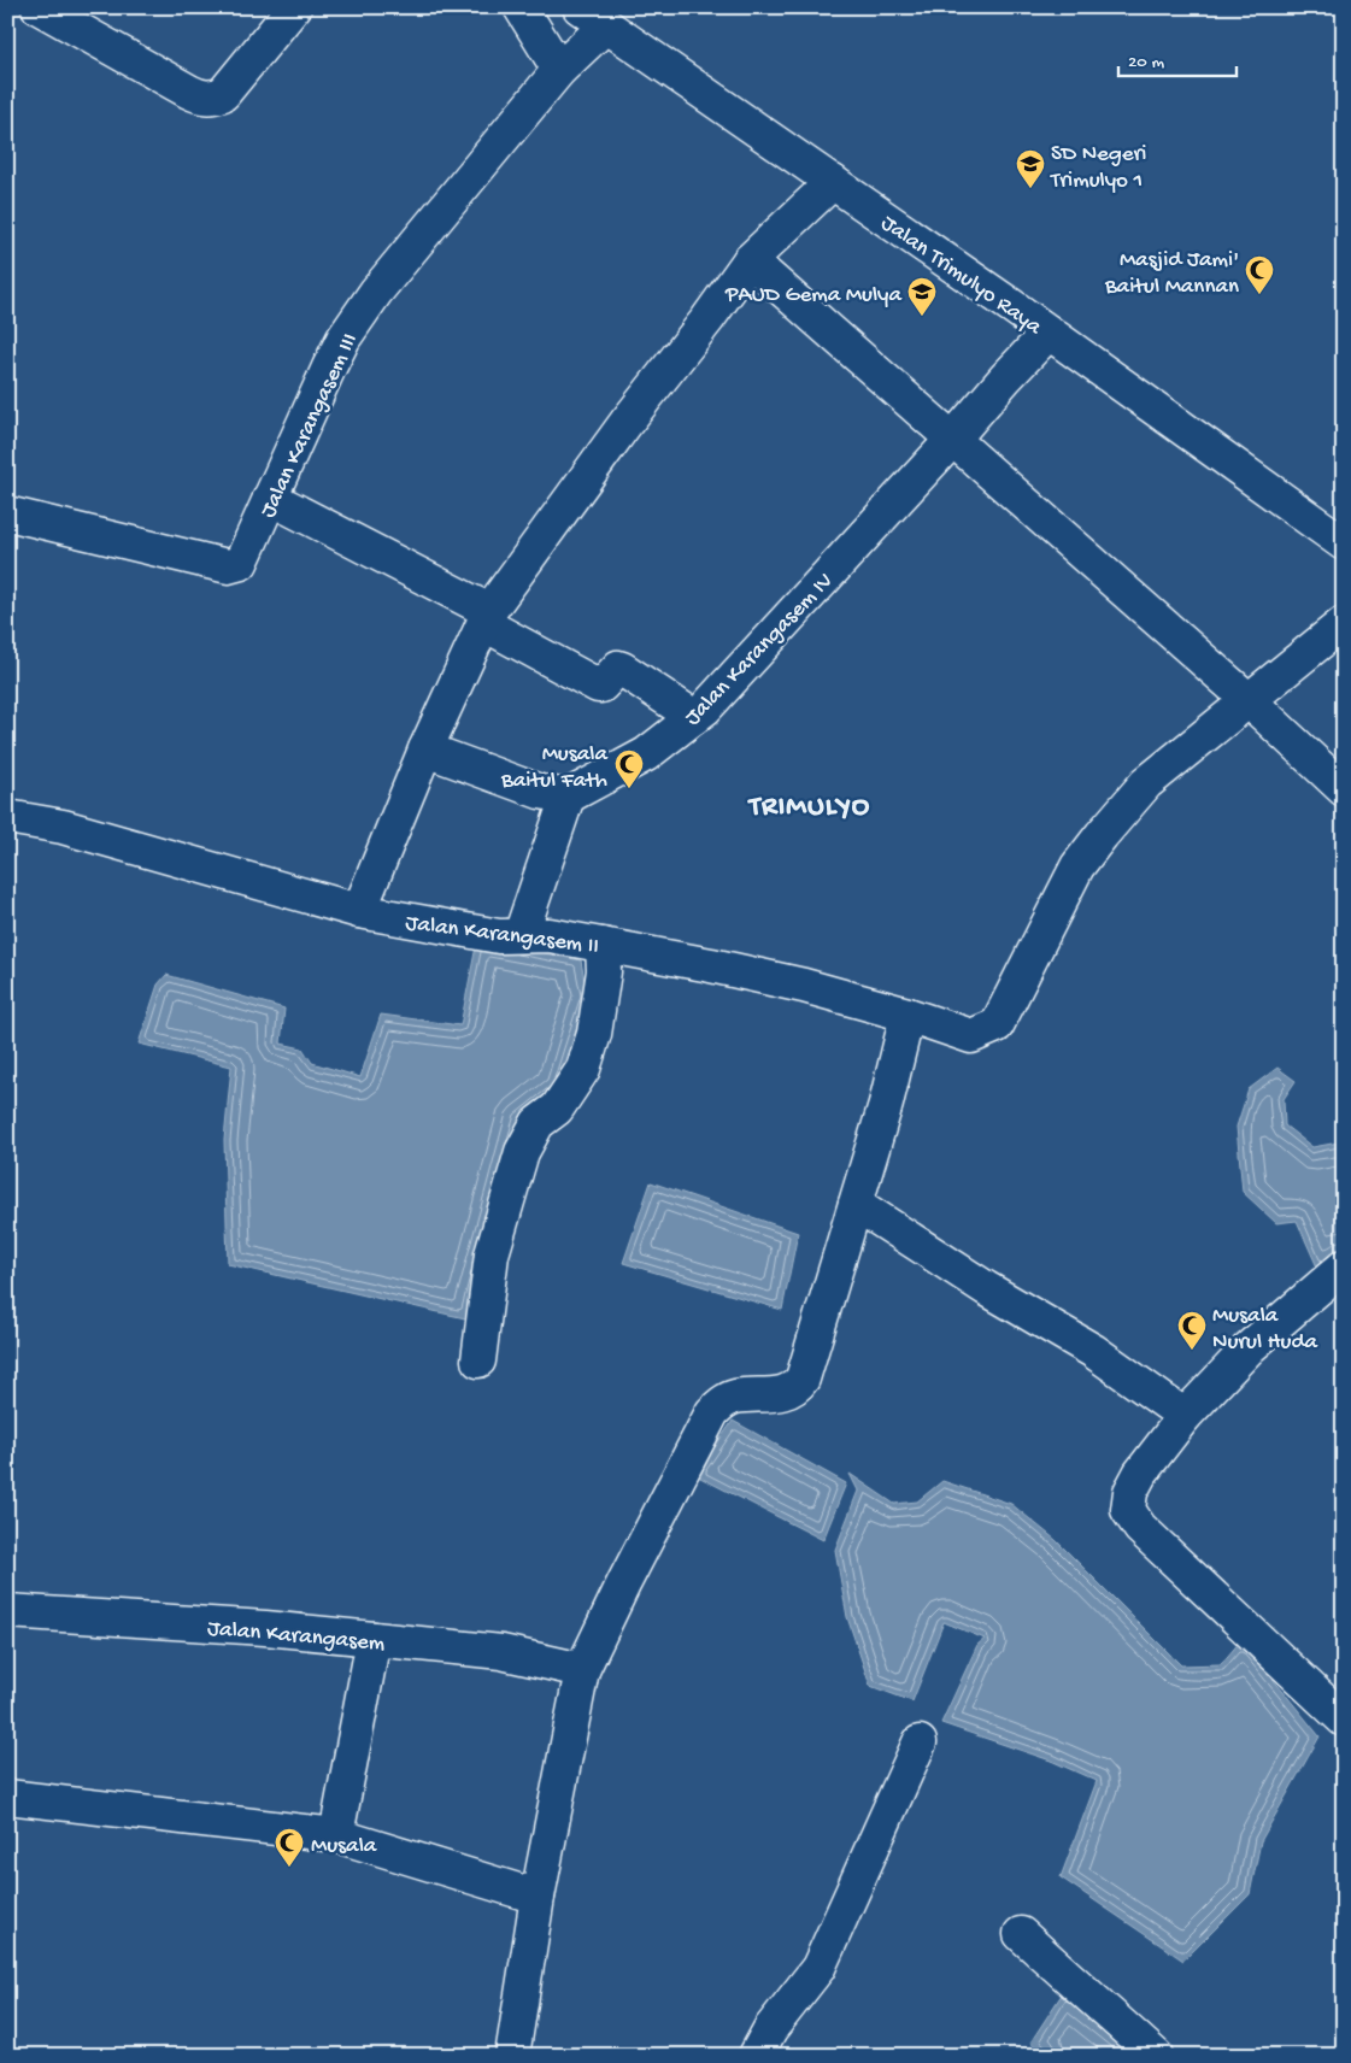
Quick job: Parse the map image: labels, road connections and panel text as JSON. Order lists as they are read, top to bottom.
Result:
{
  "streets": {
    "street": [
      "Jalan Trimulyo Raya",
      "Jalan Karangasem III",
      "Jalan Karangasem IV",
      "Jalan Karangasem II",
      "Jalan Karangasem"
    ]
  },
  "crossings": [
    ["Jalan Trimulyo Raya", "Jalan Karangasem III"],
    ["Jalan Trimulyo Raya", "Jalan Karangasem IV"]
  ],
  "districts": ["TRIMULYO"],
  "places": {
    "school or university": ["SD Negeri Trimulyo 1", "PAUD Gema Mulya"],
    "mosque": [
      "Masjid Jami' Baitul Mannan",
      "Musala Baitul Fath",
      "Musala Nurul Huda",
      "Musala"
    ]
  },
  "scale_bar": "20 m"
}
